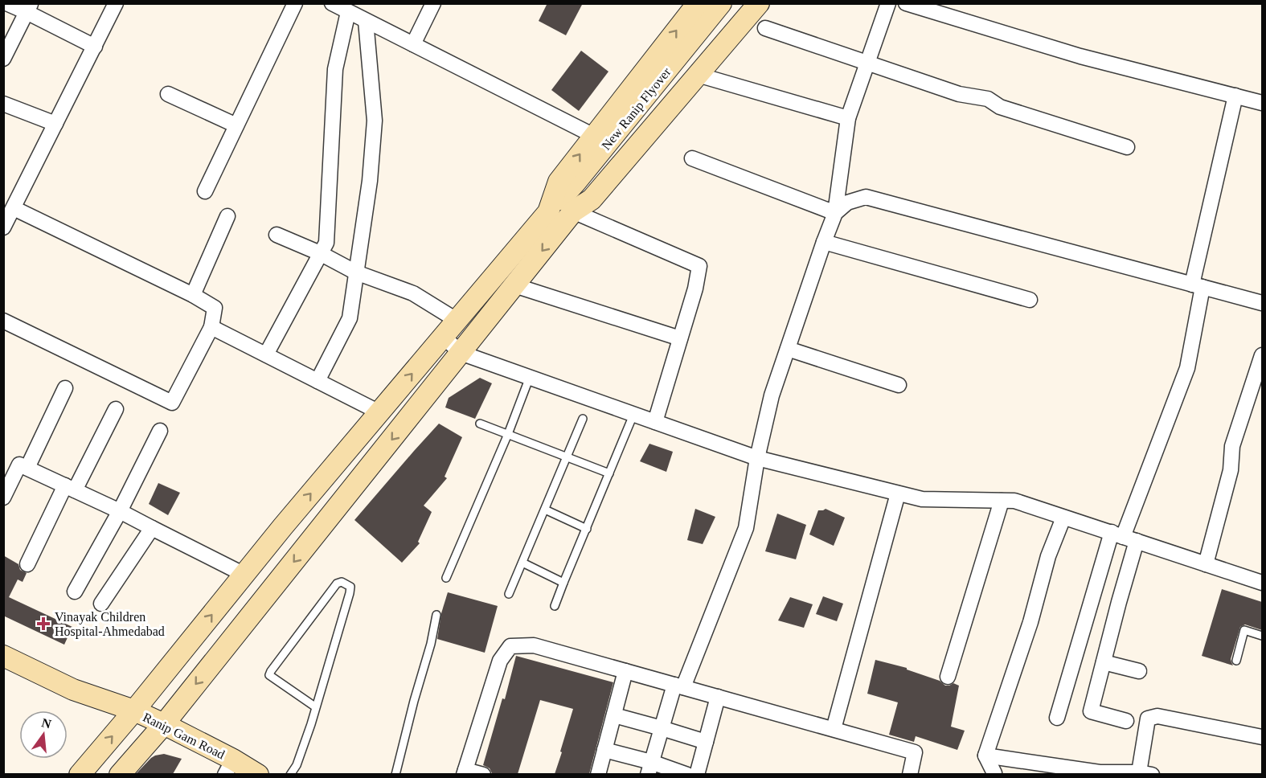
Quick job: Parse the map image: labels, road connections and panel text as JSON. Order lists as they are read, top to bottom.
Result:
{
  "streets": {
    "main road": ["New Ranip Flyover", "Ranip Gam Road"]
  },
  "crossings": [
    ["New Ranip Flyover", "Ranip Gam Road"]
  ],
  "places": {
    "health": ["Vinayak Children Hospital-Ahmedabad"]
  },
  "north": "top"
}
